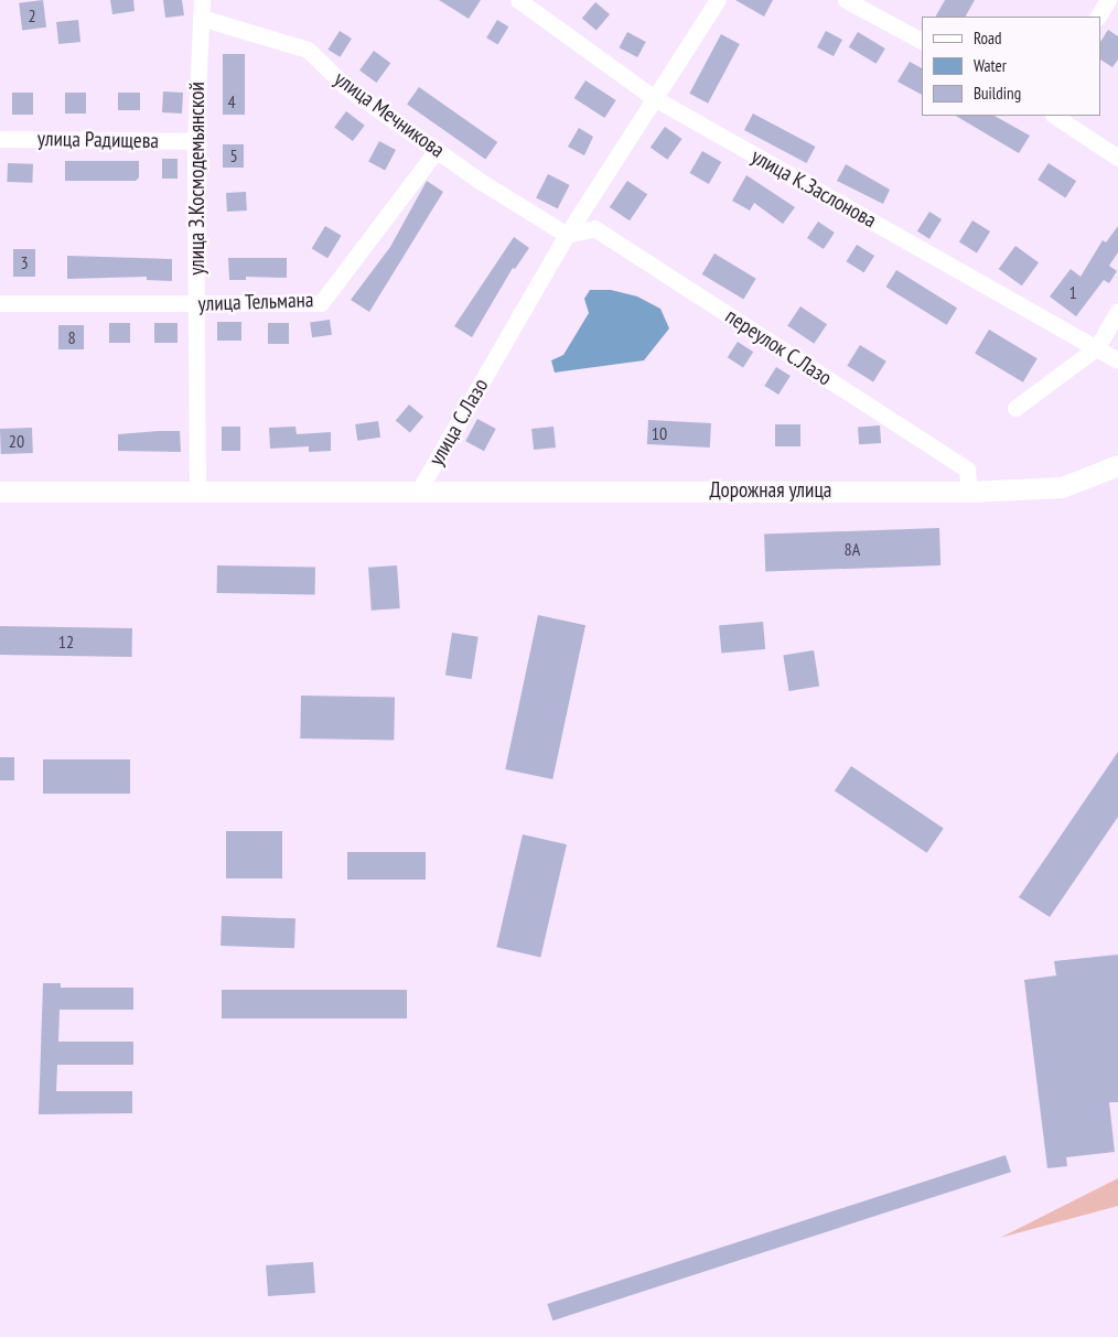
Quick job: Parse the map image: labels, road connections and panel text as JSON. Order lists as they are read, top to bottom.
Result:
{
  "streets": {
    "street": [
      "улица Мечникова",
      "улица Радищева",
      "улица З.Космодемьянской",
      "улица К.Заслонова",
      "улица Тельмана",
      "переулок С.Лазо",
      "улица С.Лазо",
      "Дорожная улица"
    ]
  },
  "crossings": [
    ["улица Мечникова", "улица З.Космодемьянской"],
    ["улица Мечникова", "улица Тельмана"],
    ["улица Мечникова", "переулок С.Лазо"],
    ["улица Мечникова", "улица С.Лазо"],
    ["улица Радищева", "улица З.Космодемьянской"],
    ["улица З.Космодемьянской", "улица Тельмана"],
    ["улица З.Космодемьянской", "улица С.Лазо"],
    ["улица К.Заслонова", "улица С.Лазо"],
    ["переулок С.Лазо", "улица С.Лазо"],
    ["переулок С.Лазо", "Дорожная улица"],
    ["улица С.Лазо", "Дорожная улица"]
  ],
  "house_numbers": [
    "2",
    "4",
    "5",
    "3",
    "1",
    "8",
    "10",
    "20",
    "8А",
    "12"
  ],
  "legend": ["Road", "Water", "Building"]
}
